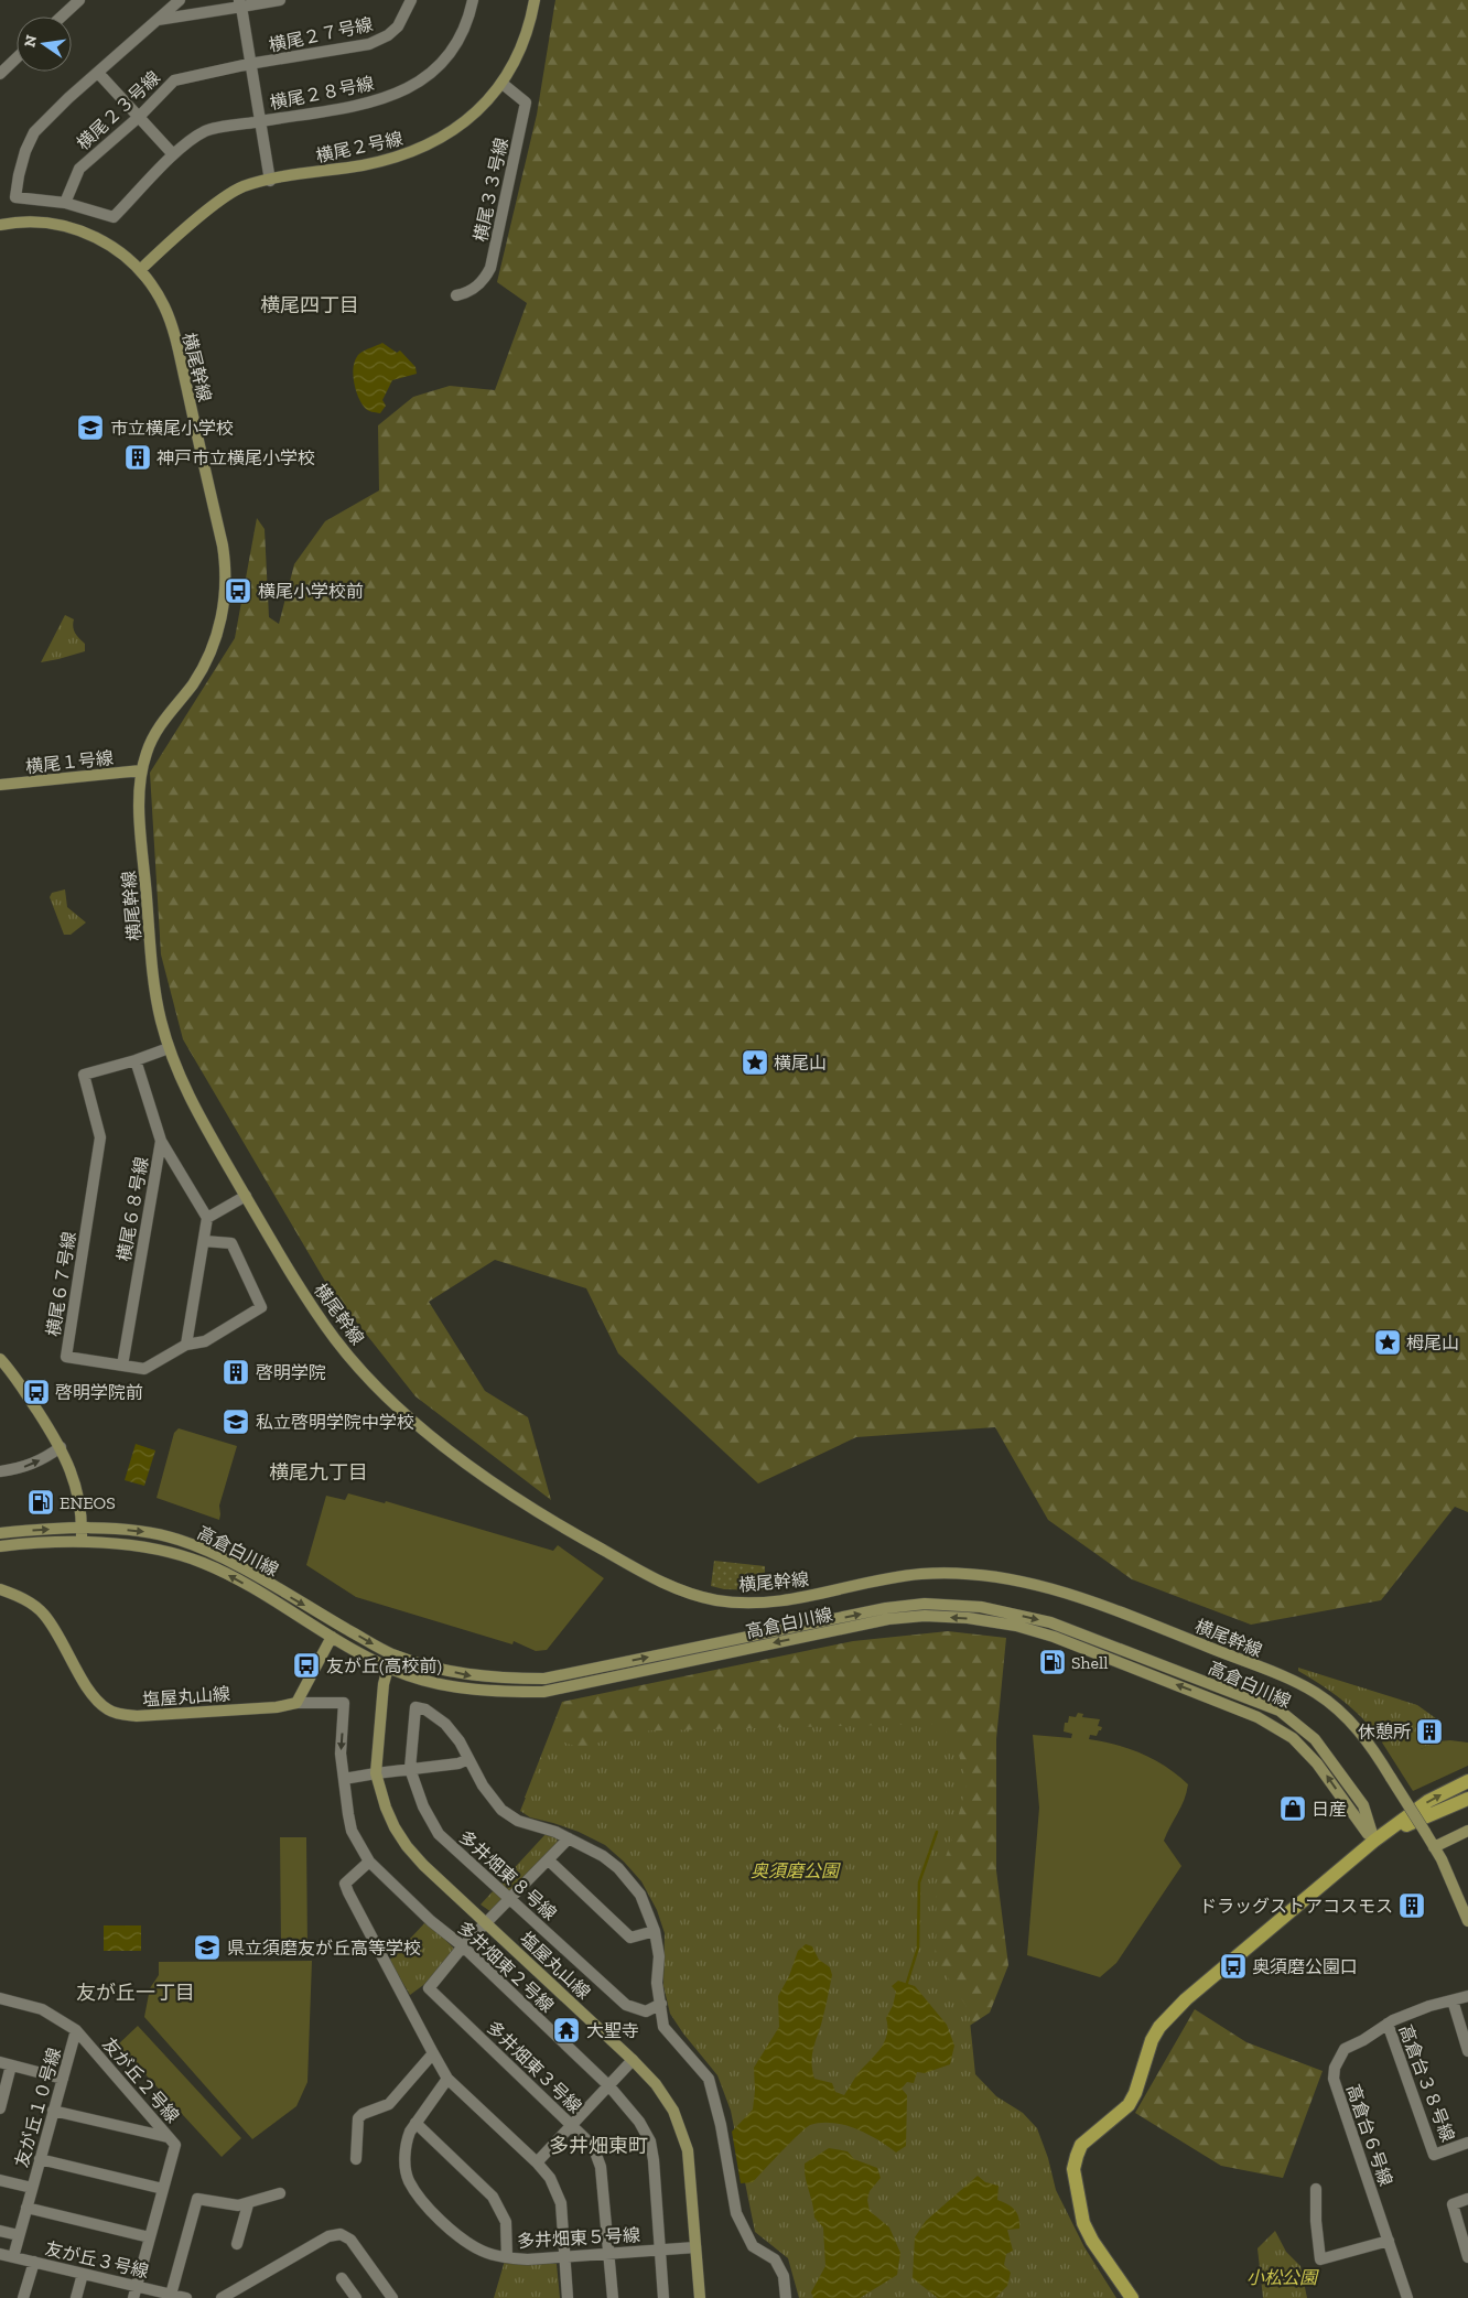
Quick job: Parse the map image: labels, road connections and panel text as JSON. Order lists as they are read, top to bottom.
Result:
{
  "streets": {
    "street": [
      "横尾２７号線",
      "横尾２８号線",
      "横尾２３号線",
      "横尾２号線",
      "横尾３３号線",
      "横尾幹線",
      "横尾１号線",
      "横尾６８号線",
      "横尾６７号線",
      "高倉白川線",
      "塩屋丸山線",
      "多井畑東８号線",
      "多井畑東２号線",
      "多井畑東３号線",
      "友が丘２号線",
      "高倉台３８号線",
      "友が丘１０号線",
      "高倉台６号線",
      "多井畑東５号線",
      "友が丘３号線"
    ]
  },
  "crossings": [
    ["横尾２７号線", "横尾２３号線"],
    ["横尾２８号線", "横尾２３号線"],
    ["横尾２号線", "横尾３３号線"],
    ["横尾２号線", "横尾幹線"],
    ["横尾幹線", "横尾１号線"],
    ["横尾幹線", "横尾６７号線"],
    ["横尾６８号線", "横尾６７号線"],
    ["高倉白川線", "塩屋丸山線"],
    ["塩屋丸山線", "多井畑東２号線"],
    ["塩屋丸山線", "多井畑東３号線"],
    ["塩屋丸山線", "多井畑東５号線"],
    ["多井畑東８号線", "多井畑東３号線"],
    ["多井畑東２号線", "多井畑東３号線"],
    ["多井畑東２号線", "多井畑東５号線"],
    ["多井畑東３号線", "多井畑東５号線"],
    ["友が丘２号線", "友が丘１０号線"],
    ["友が丘２号線", "友が丘３号線"],
    ["高倉台３８号線", "高倉台６号線"],
    ["友が丘１０号線", "友が丘３号線"]
  ],
  "districts": [
    "横尾四丁目",
    "横尾九丁目",
    "友が丘一丁目",
    "多井畑東町"
  ],
  "parks": ["奥須磨公園", "小松公園"],
  "places": {
    "school or university": ["市立横尾小学校", "私立啓明学院中学校", "県立須磨友が丘高等学校"],
    "building": [
      "神戸市立横尾小学校",
      "啓明学院",
      "休憩所",
      "ドラッグストアコスモス"
    ],
    "bus stop": [
      "横尾小学校前",
      "啓明学院前",
      "友が丘(高校前)",
      "奥須磨公園口"
    ],
    "place": ["横尾山", "栂尾山"],
    "fuel station": ["ENEOS", "Shell"],
    "shop": ["日産"],
    "temple": ["大聖寺"]
  },
  "north": "left"
}
